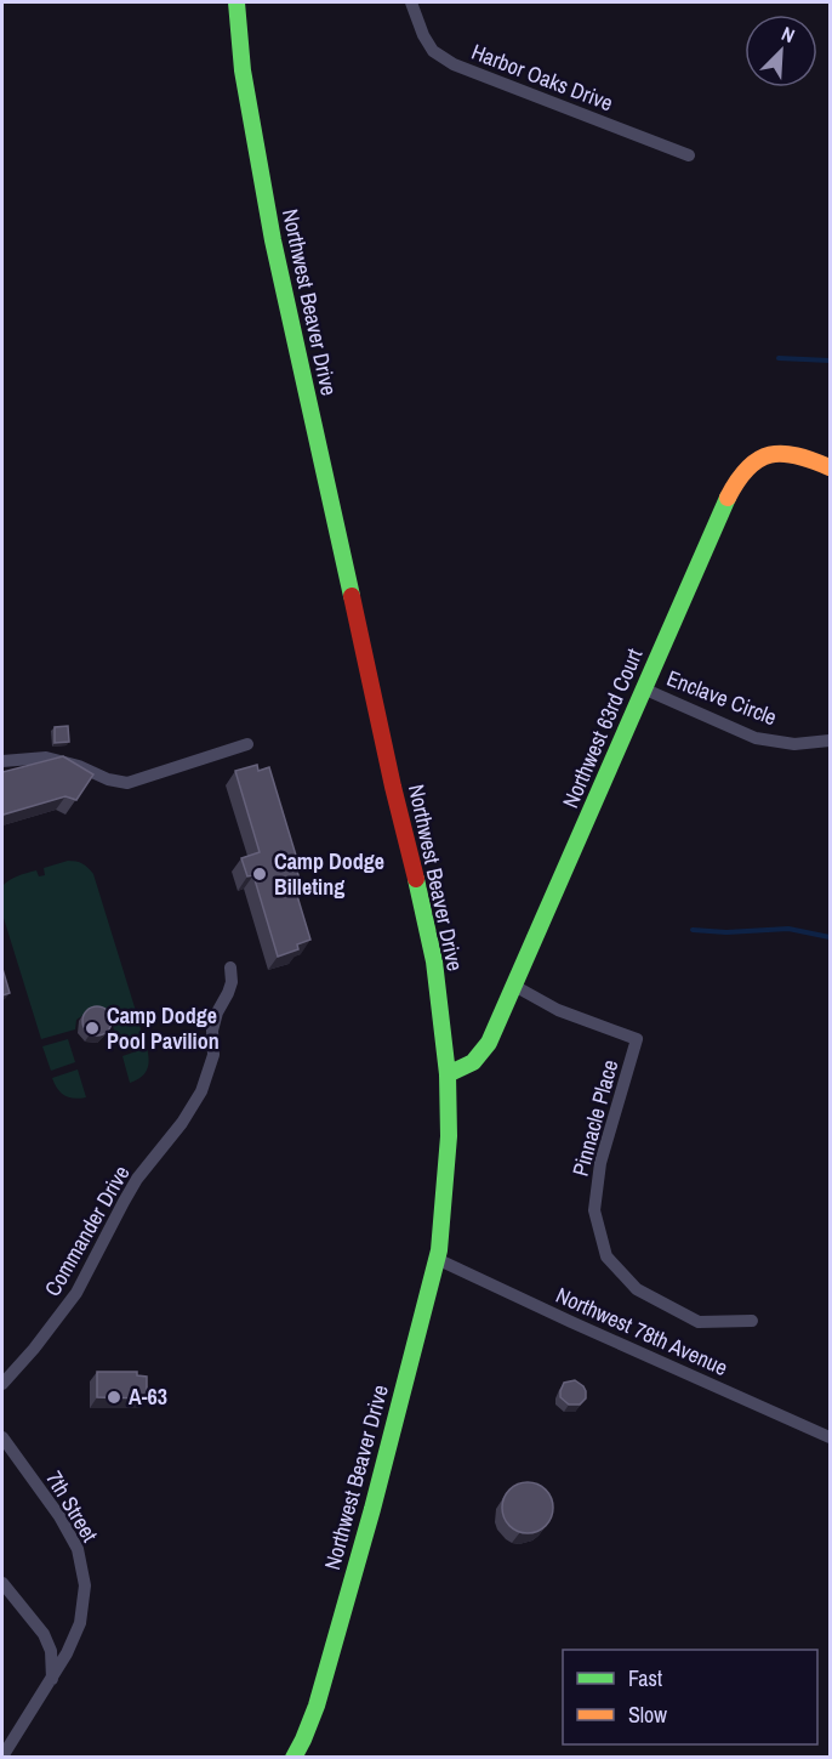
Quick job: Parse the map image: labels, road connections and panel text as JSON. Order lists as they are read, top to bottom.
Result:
{
  "streets": {
    "main road": ["Northwest Beaver Drive", "Northwest 63rd Court"],
    "street": [
      "Harbor Oaks Drive",
      "Enclave Circle",
      "Pinnacle Place",
      "Commander Drive",
      "Northwest 78th Avenue",
      "7th Street"
    ]
  },
  "crossings": [
    ["Northwest Beaver Drive", "Northwest 63rd Court"],
    ["Northwest Beaver Drive", "Northwest 78th Avenue"],
    ["Enclave Circle", "Northwest 63rd Court"],
    ["Northwest 63rd Court", "Pinnacle Place"]
  ],
  "places": ["Camp Dodge Billeting", "Camp Dodge Pool Pavilion", "A-63"],
  "legend": ["Fast", "Slow"],
  "north": "top right"
}
